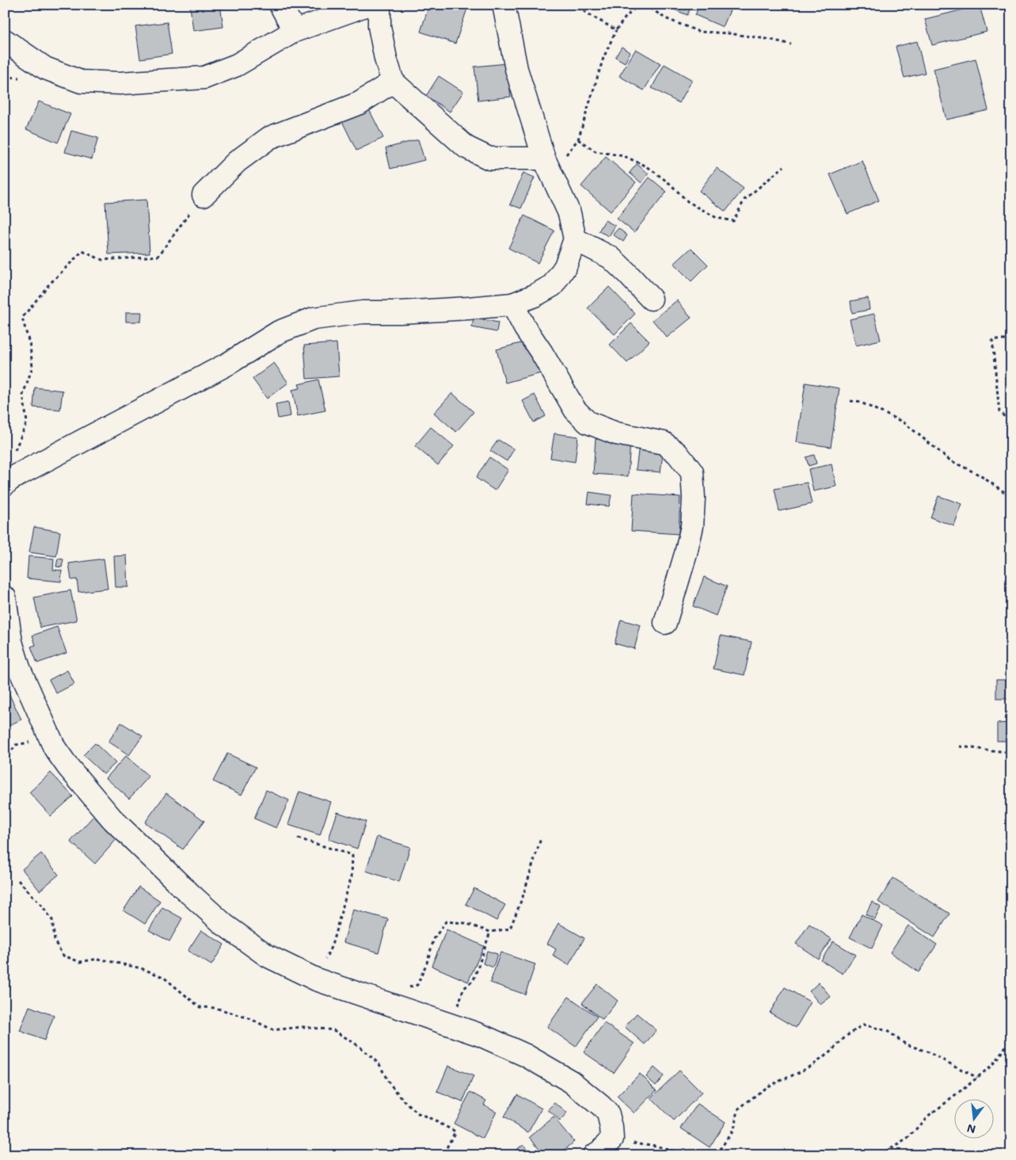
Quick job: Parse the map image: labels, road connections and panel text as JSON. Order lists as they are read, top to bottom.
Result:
{
  "north": "bottom"
}
